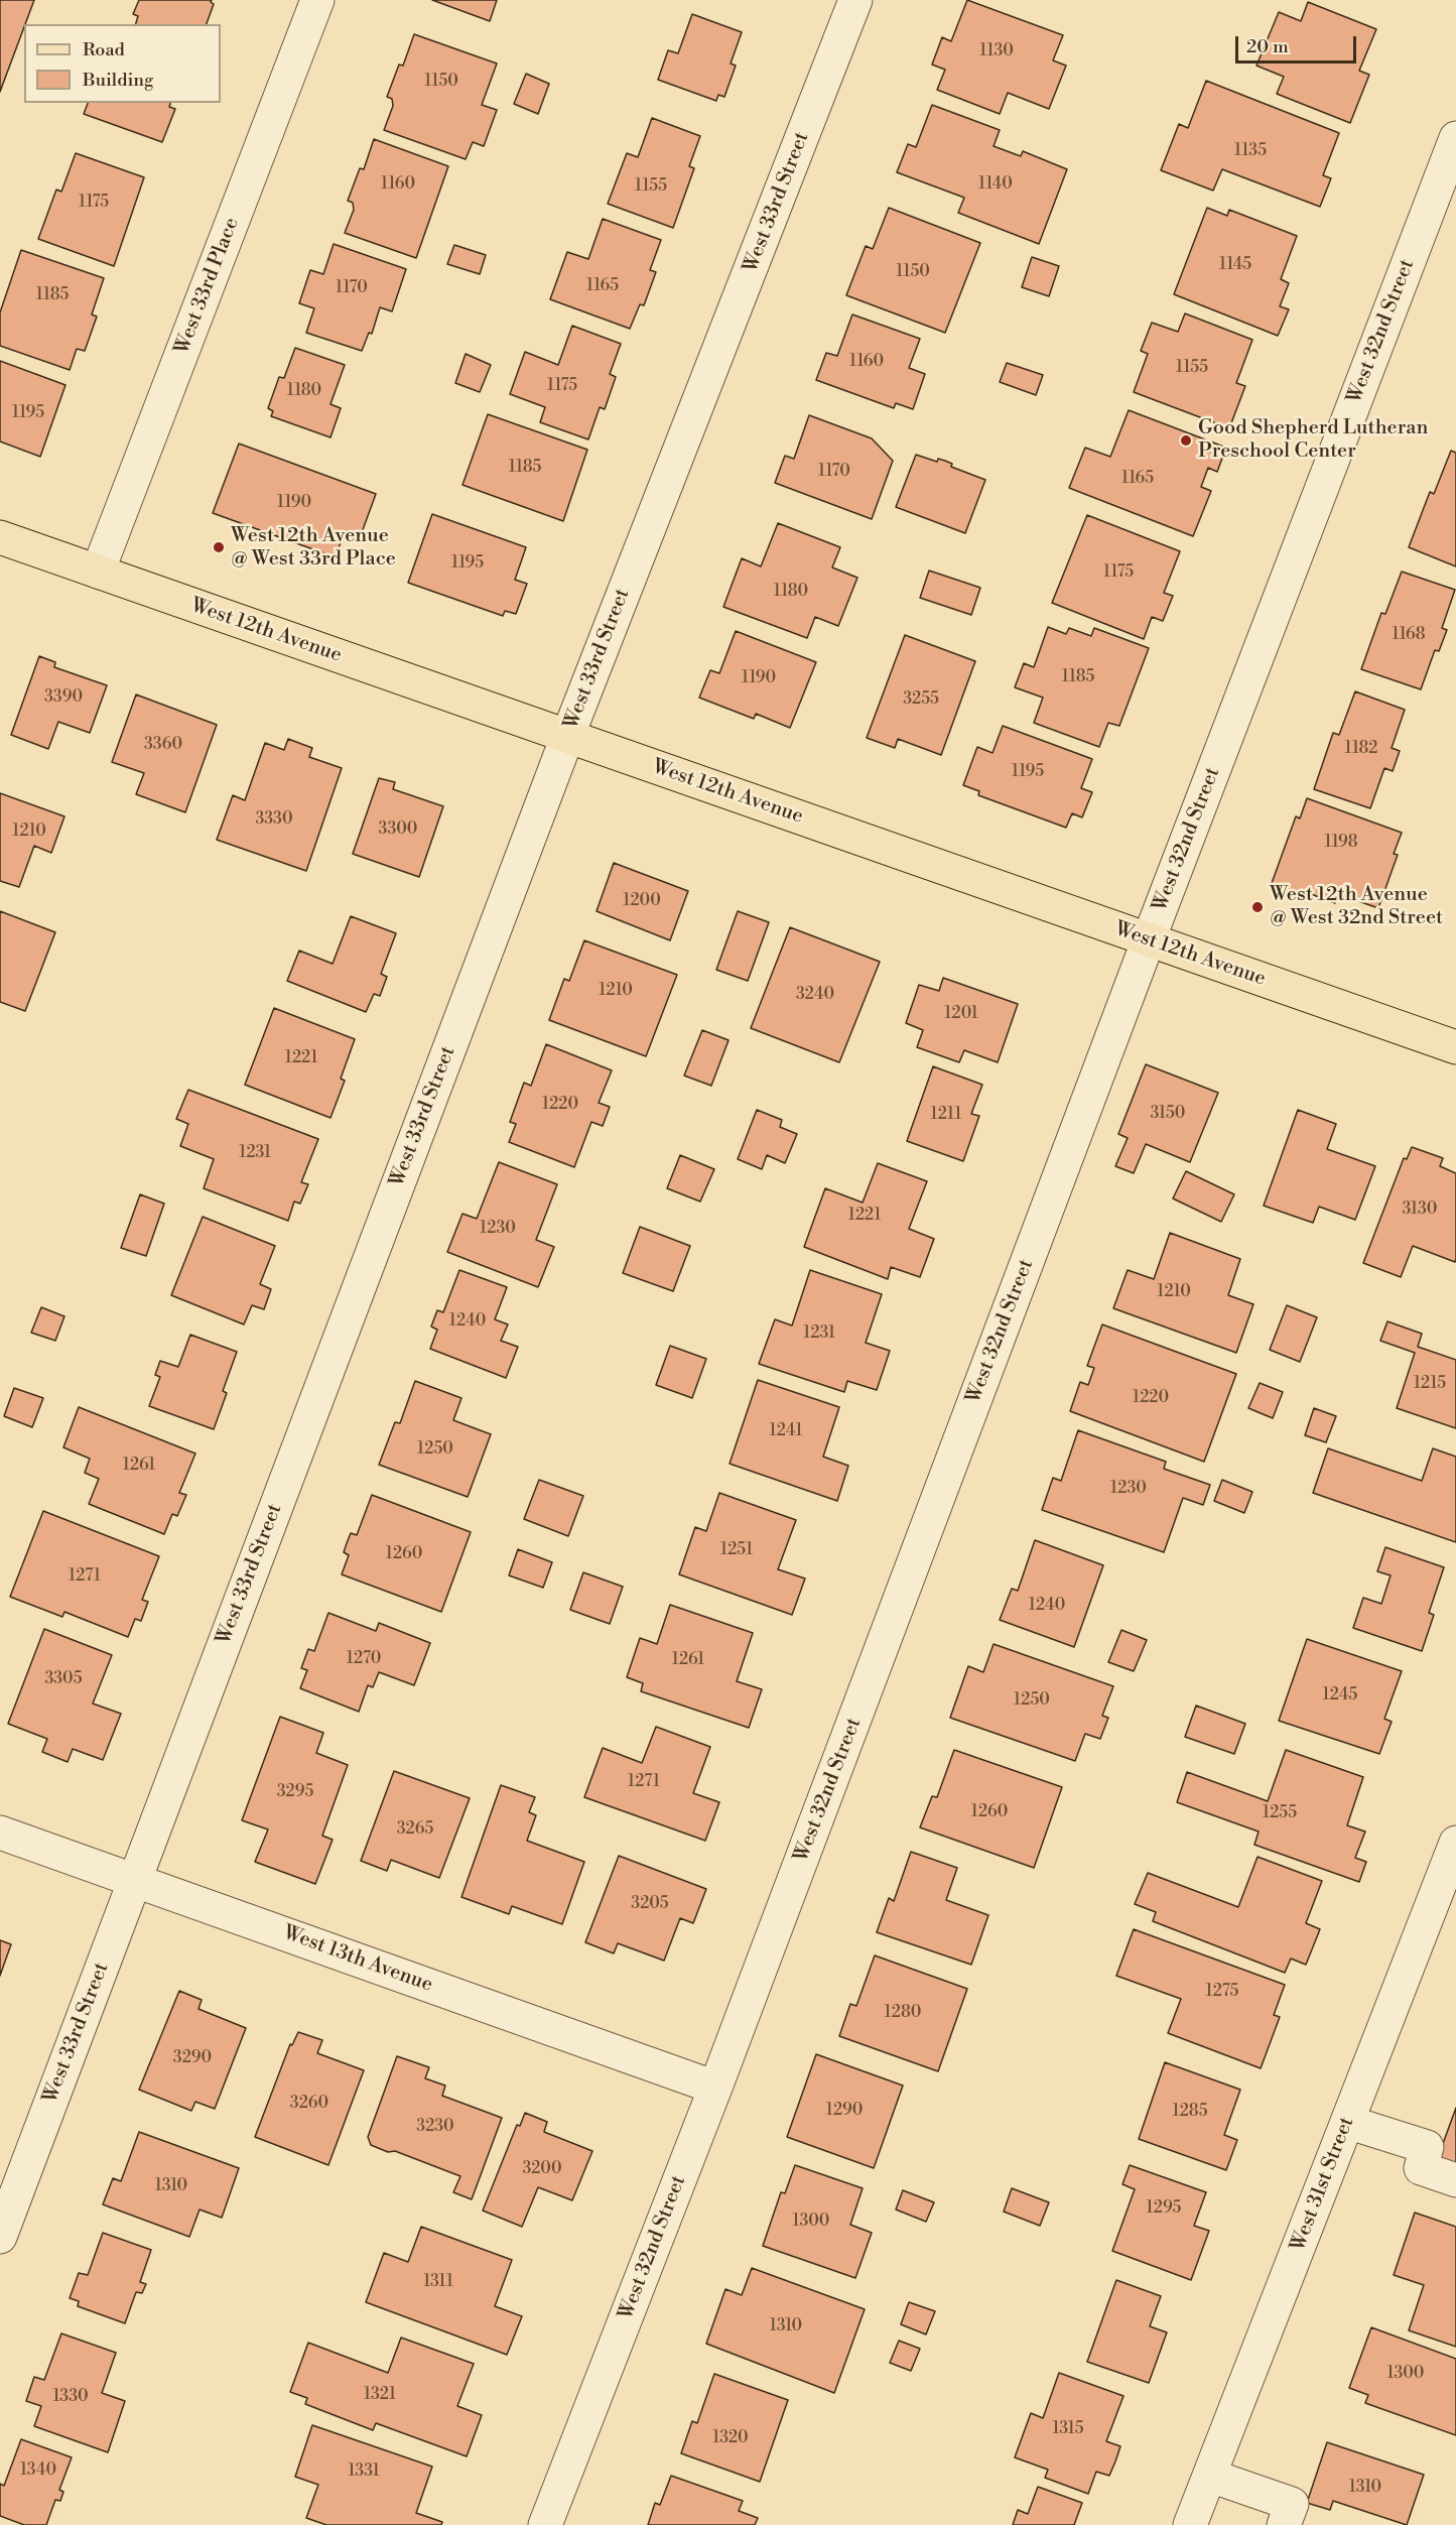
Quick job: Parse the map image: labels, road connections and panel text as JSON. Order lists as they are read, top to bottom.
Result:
{
  "streets": {
    "main road": ["West 12th Avenue"],
    "street": [
      "West 33rd Street",
      "West 33rd Place",
      "West 32nd Street",
      "West 13th Avenue",
      "West 31st Street"
    ]
  },
  "crossings": [
    ["West 33rd Street", "West 12th Avenue"],
    ["West 33rd Street", "West 13th Avenue"],
    ["West 33rd Place", "West 12th Avenue"],
    ["West 32nd Street", "West 12th Avenue"],
    ["West 32nd Street", "West 13th Avenue"]
  ],
  "places": ["Good Shepherd Lutheran Preschool Center", "West 12th Avenue @ West 33rd Place", "West 12th Avenue @ West 32nd Street"],
  "house_numbers": [
    "1130",
    "1150",
    "1135",
    "1160",
    "1140",
    "1155",
    "1175",
    "1145",
    "1150",
    "1165",
    "1170",
    "1185",
    "1160",
    "1155",
    "1175",
    "1180",
    "1195",
    "1185",
    "1170",
    "1165",
    "1190",
    "1195",
    "1175",
    "1180",
    "1168",
    "1185",
    "1190",
    "3390",
    "3255",
    "3360",
    "1182",
    "1195",
    "3330",
    "3300",
    "1210",
    "1198",
    "1200",
    "1210",
    "3240",
    "1201",
    "1221",
    "1220",
    "3150",
    "1211",
    "1231",
    "3130",
    "1221",
    "1230",
    "1210",
    "1240",
    "1231",
    "1215",
    "1220",
    "1241",
    "1250",
    "1261",
    "1230",
    "1251",
    "1260",
    "1271",
    "1240",
    "1270",
    "1261",
    "3305",
    "1245",
    "1250",
    "1271",
    "3295",
    "1260",
    "1255",
    "3265",
    "3205",
    "1275",
    "1280",
    "3290",
    "3260",
    "1290",
    "1285",
    "3230",
    "3200",
    "1310",
    "1295",
    "1300",
    "1311",
    "1310",
    "1300",
    "1321",
    "1330",
    "1315",
    "1320",
    "1340",
    "1331",
    "1310"
  ],
  "legend": ["Road", "Building"],
  "scale_bar": "20 m"
}
